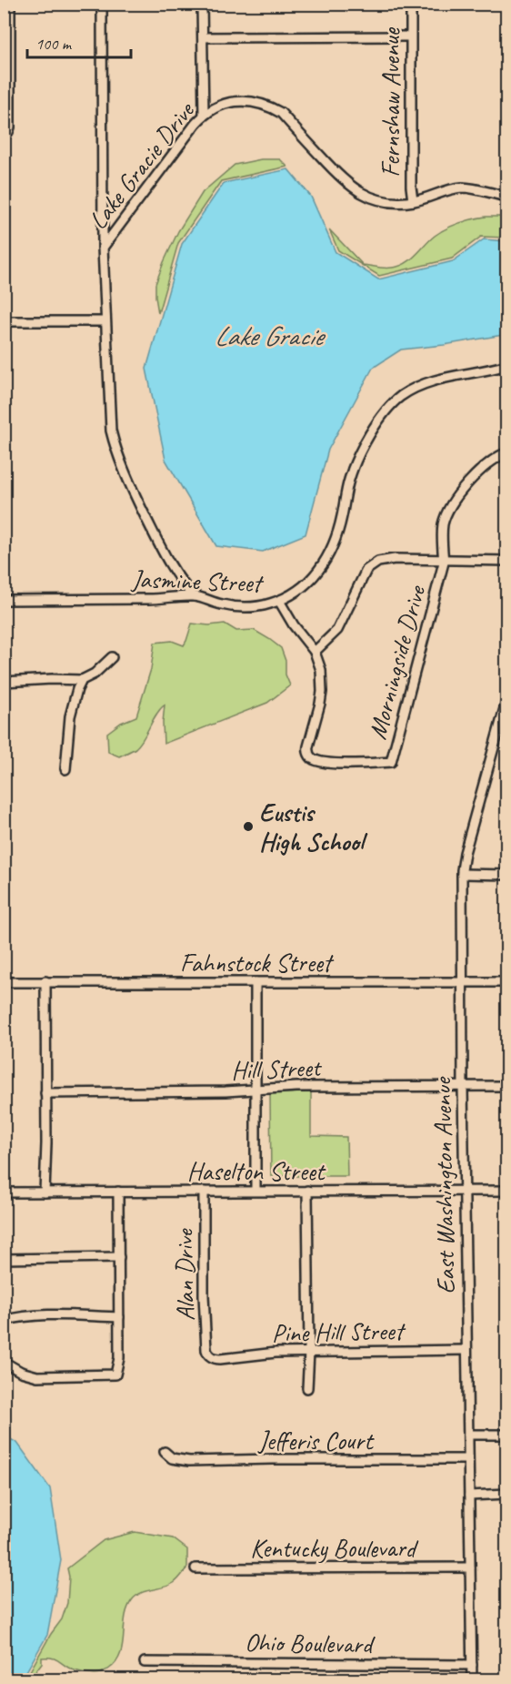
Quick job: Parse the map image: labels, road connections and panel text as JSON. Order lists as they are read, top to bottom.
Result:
{
  "streets": {
    "street": [
      "Fernshaw Avenue",
      "Lake Gracie Drive",
      "Jasmine Street",
      "Morningside Drive",
      "Fahnstock Street",
      "Hill Street",
      "Haselton Street",
      "East Washington Avenue",
      "Alan Drive",
      "Pine Hill Street",
      "Jefferis Court",
      "Kentucky Boulevard",
      "Ohio Boulevard"
    ]
  },
  "crossings": [
    ["Fernshaw Avenue", "Lake Gracie Drive"],
    ["Lake Gracie Drive", "Jasmine Street"],
    ["Jasmine Street", "Morningside Drive"],
    ["Fahnstock Street", "East Washington Avenue"],
    ["Hill Street", "East Washington Avenue"],
    ["Haselton Street", "East Washington Avenue"],
    ["Haselton Street", "Alan Drive"],
    ["East Washington Avenue", "Pine Hill Street"],
    ["East Washington Avenue", "Jefferis Court"],
    ["East Washington Avenue", "Kentucky Boulevard"],
    ["East Washington Avenue", "Ohio Boulevard"],
    ["Alan Drive", "Pine Hill Street"]
  ],
  "water": ["Lake Gracie"],
  "places": ["Eustis High School"],
  "scale_bar": "100 m"
}
